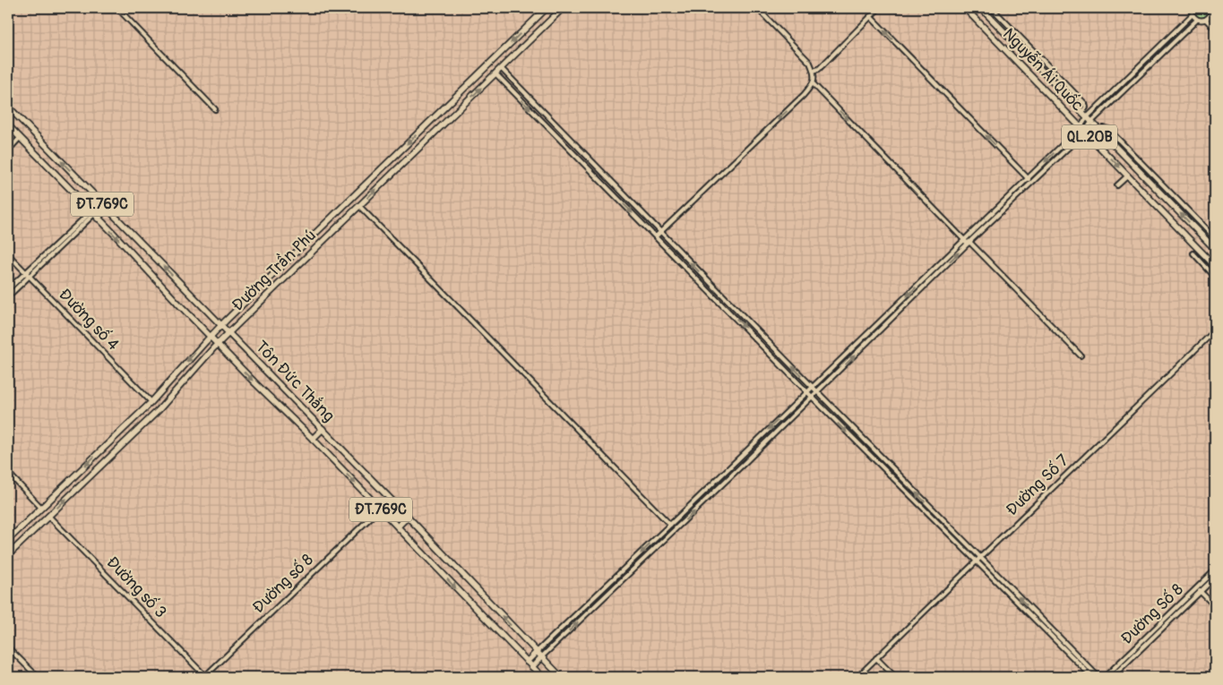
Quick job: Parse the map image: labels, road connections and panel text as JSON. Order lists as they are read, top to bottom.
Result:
{
  "streets": {
    "main road": [
      "Nguyễn Ái Quốc",
      "QL.20B",
      "ĐT.769C",
      "Đường Trần Phú",
      "Tôn Đức Thắng"
    ],
    "street": [
      "Đường số 4",
      "Đường Số 7",
      "Đường số 8",
      "Đường số 3",
      "Đường Số 8"
    ]
  },
  "crossings": [
    ["Đường Trần Phú", "Đường số 4"],
    ["Đường Trần Phú", "Tôn Đức Thắng"],
    ["Đường Trần Phú", "Đường số 3"],
    ["Tôn Đức Thắng", "Đường số 8"],
    ["Đường số 8", "Đường số 3"]
  ]
}
